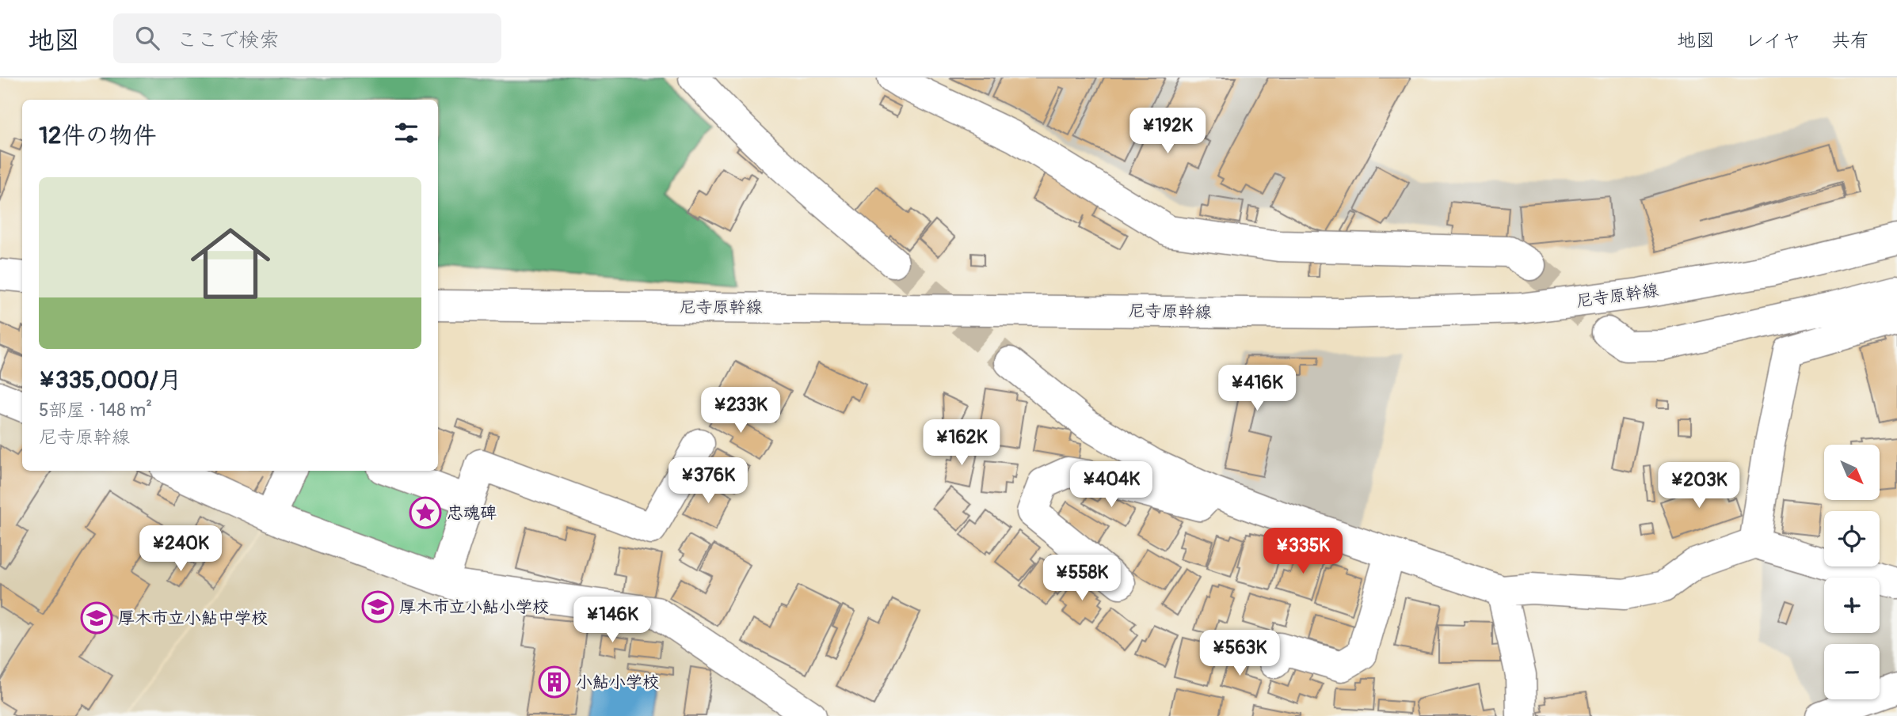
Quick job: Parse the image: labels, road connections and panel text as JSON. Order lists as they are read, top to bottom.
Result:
{
  "streets": {
    "street": ["尼寺原幹線"]
  },
  "places": {
    "place": ["忠魂碑"],
    "school or university": ["厚木市立小鮎小学校", "厚木市立小鮎中学校"],
    "building": ["小鮎小学校"]
  },
  "north": "bottom right",
  "page": {
    "header": "地図",
    "search": "ここで検索",
    "nav": ["地図", "レイヤ", "共有"],
    "heading": "12件の物件",
    "price": [
      "¥192K",
      "¥416K",
      "¥233K",
      "¥162K",
      "¥376K",
      "¥404K",
      "¥203K",
      "¥240K",
      "¥335K",
      "¥558K",
      "¥146K",
      "¥563K"
    ],
    "list": [
      {
        "name": "¥335,000/月",
        "note": "5部屋 · 148 m² · 尼寺原幹線"
      }
    ],
    "map_buttons": ["+", "−"]
  }
}
